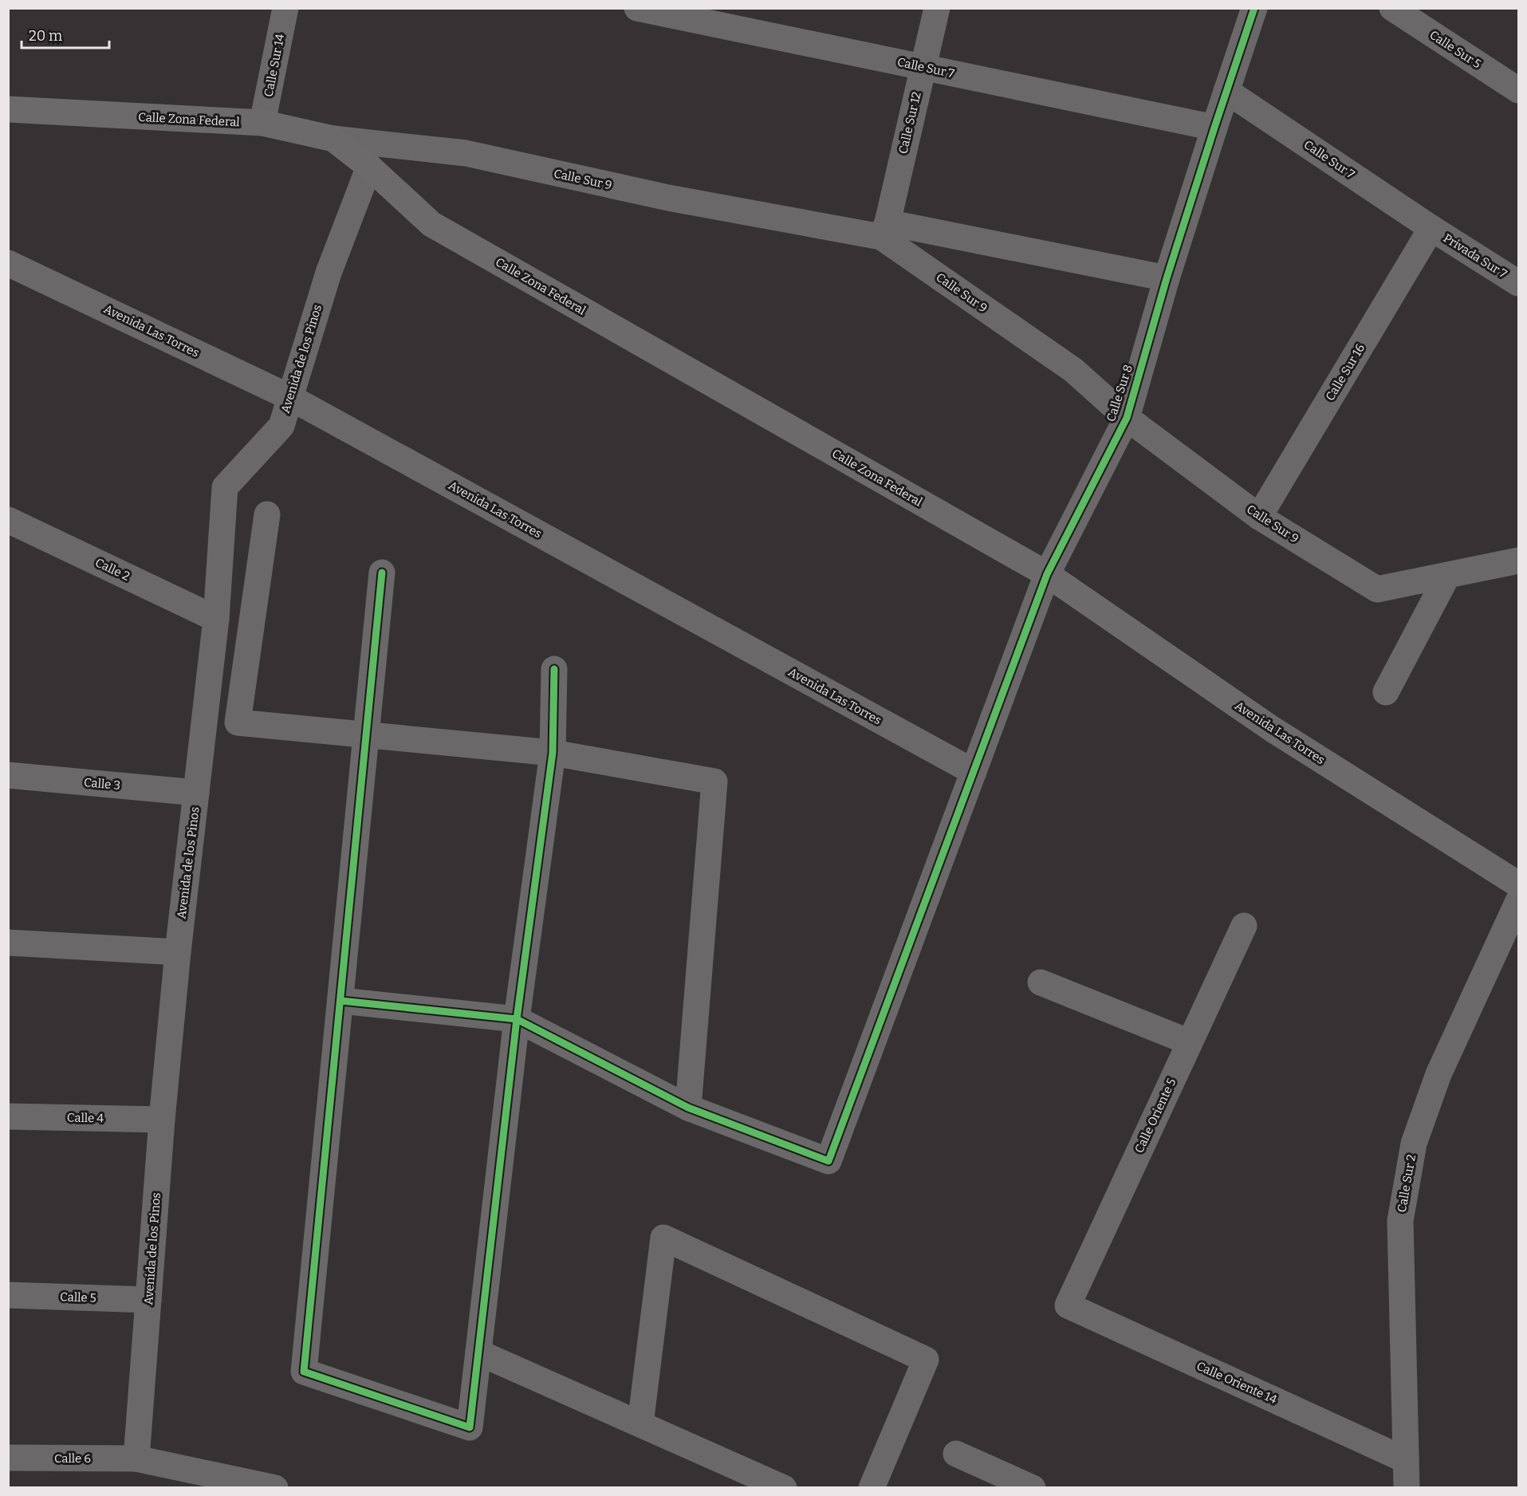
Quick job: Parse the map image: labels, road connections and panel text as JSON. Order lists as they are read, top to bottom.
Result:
{
  "streets": {
    "main road": ["Calle Zona Federal", "Avenida Las Torres"],
    "street": [
      "Calle Sur 5",
      "Calle Sur 14",
      "Calle Sur 7",
      "Calle Sur 12",
      "Calle Sur 9",
      "Privada Sur 7",
      "Avenida de los Pinos",
      "Calle Sur 16",
      "Calle Sur 8",
      "Calle 2",
      "Calle 3",
      "Calle Oriente 5",
      "Calle 4",
      "Calle Sur 2",
      "Calle 5",
      "Calle Oriente 14",
      "Calle 6"
    ]
  },
  "crossings": [
    ["Calle Sur 14", "Calle Zona Federal"],
    ["Calle Sur 7", "Calle Sur 12"],
    ["Calle Sur 7", "Privada Sur 7"],
    ["Calle Sur 7", "Calle Sur 16"],
    ["Calle Sur 7", "Calle Sur 8"],
    ["Calle Zona Federal", "Calle Sur 9"],
    ["Calle Zona Federal", "Avenida Las Torres"],
    ["Calle Zona Federal", "Avenida de los Pinos"],
    ["Calle Zona Federal", "Calle Sur 8"],
    ["Calle Sur 12", "Calle Sur 9"],
    ["Calle Sur 9", "Calle Sur 16"],
    ["Calle Sur 9", "Calle Sur 8"],
    ["Privada Sur 7", "Calle Sur 16"],
    ["Avenida Las Torres", "Avenida de los Pinos"],
    ["Avenida Las Torres", "Calle Sur 8"],
    ["Avenida de los Pinos", "Calle 2"],
    ["Avenida de los Pinos", "Calle 3"],
    ["Avenida de los Pinos", "Calle 4"],
    ["Avenida de los Pinos", "Calle 5"],
    ["Avenida de los Pinos", "Calle 6"],
    ["Calle Oriente 5", "Calle Oriente 14"],
    ["Calle Sur 2", "Calle Oriente 14"]
  ],
  "scale_bar": "20 m"
}
